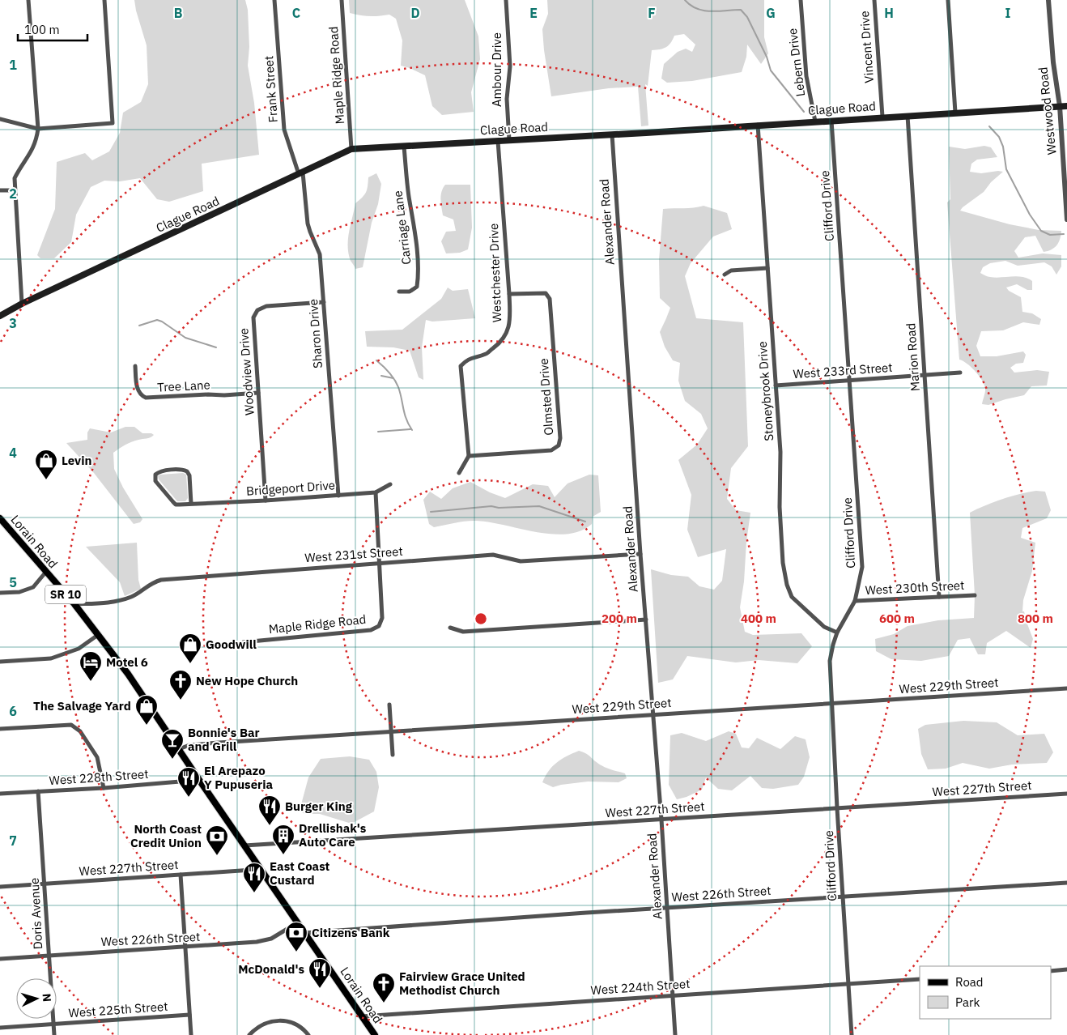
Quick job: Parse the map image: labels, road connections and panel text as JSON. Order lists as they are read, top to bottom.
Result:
{
  "streets": {
    "main road": ["Clague Road", "Lorain Road", "SR 10"],
    "street": [
      "Vincent Drive",
      "Lebern Drive",
      "Ambour Drive",
      "Maple Ridge Road",
      "Frank Street",
      "Westwood Road",
      "Clifford Drive",
      "Alexander Road",
      "Carriage Lane",
      "Westchester Drive",
      "Sharon Drive",
      "Marion Road",
      "West 233rd Street",
      "Woodview Drive",
      "Tree Lane",
      "Stoneybrook Drive",
      "Olmsted Drive",
      "Bridgeport Drive",
      "West 231st Street",
      "West 230th Street",
      "West 229th Street",
      "West 228th Street",
      "West 227th Street",
      "West 226th Street",
      "Doris Avenue",
      "West 224th Street",
      "West 225th Street"
    ]
  },
  "crossings": [
    ["Vincent Drive", "Clague Road"],
    ["Lebern Drive", "Clague Road"],
    ["Ambour Drive", "Clague Road"],
    ["Maple Ridge Road", "Clague Road"],
    ["Maple Ridge Road", "Bridgeport Drive"],
    ["Maple Ridge Road", "West 231st Street"],
    ["Frank Street", "Clague Road"],
    ["Frank Street", "Sharon Drive"],
    ["Clague Road", "Westwood Road"],
    ["Clague Road", "Clifford Drive"],
    ["Clague Road", "Alexander Road"],
    ["Clague Road", "Carriage Lane"],
    ["Clague Road", "Westchester Drive"],
    ["Clague Road", "Sharon Drive"],
    ["Clague Road", "Marion Road"],
    ["Clague Road", "Stoneybrook Drive"],
    ["Clifford Drive", "West 233rd Street"],
    ["Clifford Drive", "Stoneybrook Drive"],
    ["Clifford Drive", "West 230th Street"],
    ["Clifford Drive", "West 229th Street"],
    ["Clifford Drive", "West 227th Street"],
    ["Clifford Drive", "West 226th Street"],
    ["Clifford Drive", "West 224th Street"],
    ["Alexander Road", "West 231st Street"],
    ["Alexander Road", "West 229th Street"],
    ["Alexander Road", "West 227th Street"],
    ["Alexander Road", "West 226th Street"],
    ["Alexander Road", "West 224th Street"],
    ["Westchester Drive", "Olmsted Drive"],
    ["Sharon Drive", "Woodview Drive"],
    ["Sharon Drive", "Bridgeport Drive"],
    ["Marion Road", "West 233rd Street"],
    ["Marion Road", "West 230th Street"],
    ["West 233rd Street", "Stoneybrook Drive"],
    ["Woodview Drive", "Tree Lane"],
    ["Woodview Drive", "Bridgeport Drive"],
    ["Lorain Road", "West 231st Street"],
    ["Lorain Road", "West 229th Street"],
    ["Lorain Road", "West 228th Street"],
    ["Lorain Road", "West 227th Street"],
    ["Lorain Road", "West 226th Street"],
    ["Lorain Road", "West 224th Street"],
    ["West 228th Street", "Doris Avenue"],
    ["West 227th Street", "Doris Avenue"],
    ["West 226th Street", "Doris Avenue"],
    ["Doris Avenue", "West 225th Street"]
  ],
  "places": {
    "shop": ["Levin", "Goodwill", "The Salvage Yard"],
    "hotel": ["Motel 6"],
    "church": ["New Hope Church", "Fairview Grace United Methodist Church"],
    "bar": ["Bonnie's Bar and Grill"],
    "restaurant": [
      "El Arepazo Y Pupuseria",
      "Burger King",
      "East Coast Custard",
      "McDonald's"
    ],
    "building": ["Drellishak's Auto Care"],
    "bank": ["North Coast Credit Union", "Citizens Bank"]
  },
  "legend": ["Road", "Park"],
  "scale_bar": "100 m",
  "north": "right",
  "grid": {
    "columns": [
      "B",
      "C",
      "D",
      "E",
      "F",
      "G",
      "H",
      "I"
    ],
    "rows": [
      "1",
      "2",
      "3",
      "4",
      "5",
      "6",
      "7"
    ]
  },
  "rings": [
    "200 m",
    "400 m",
    "600 m",
    "800 m"
  ]
}
